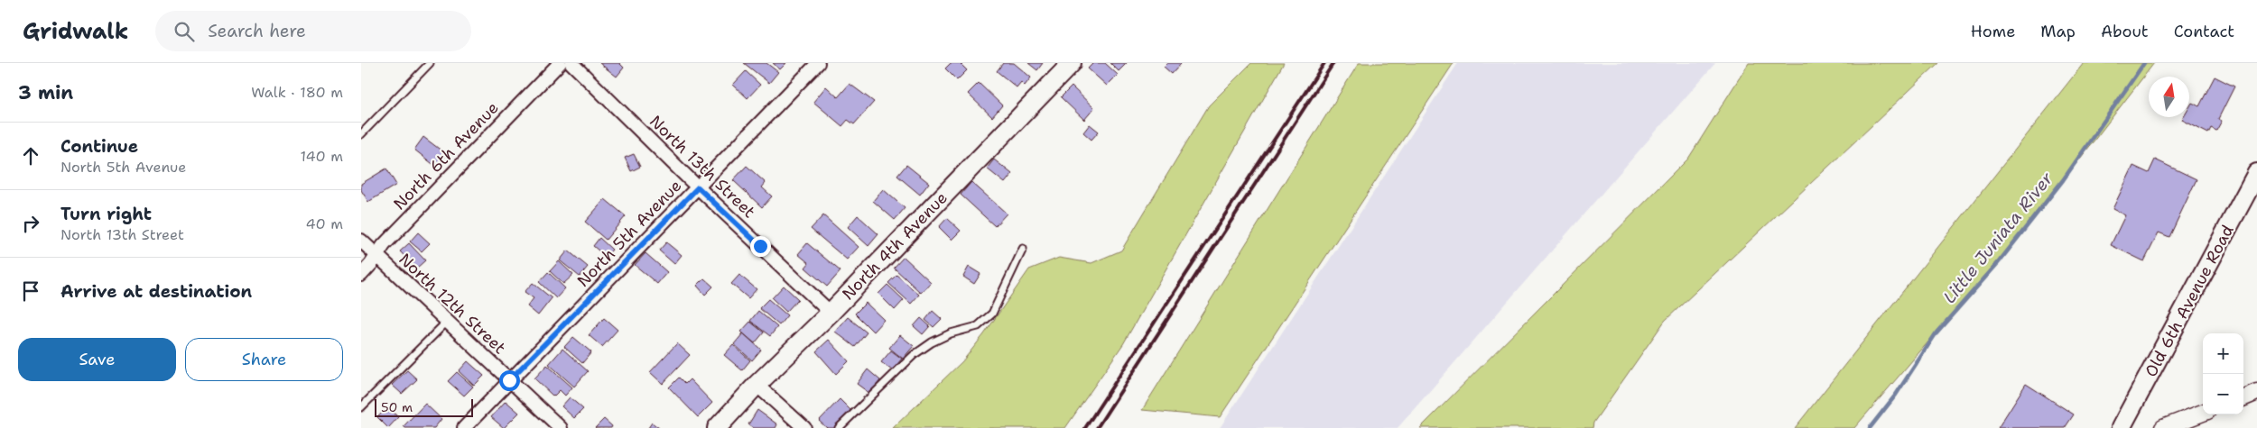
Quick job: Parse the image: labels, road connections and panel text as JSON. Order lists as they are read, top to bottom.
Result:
{
  "streets": {
    "main road": ["North 4th Avenue", "Old 6th Avenue Road"],
    "street": [
      "North 6th Avenue",
      "North 13th Street",
      "North 5th Avenue",
      "North 12th Street"
    ]
  },
  "crossings": [
    ["North 6th Avenue", "North 12th Street"],
    ["North 13th Street", "North 5th Avenue"],
    ["North 13th Street", "North 4th Avenue"],
    ["North 5th Avenue", "North 12th Street"]
  ],
  "water": ["Little Juniata River"],
  "scale_bar": "50 m",
  "north": "top",
  "page": {
    "header": "Gridwalk",
    "search": "Search here",
    "nav": [
      "Home",
      "Map",
      "About",
      "Contact"
    ],
    "heading": ["3 min", "Walk · 180 m"],
    "list": [
      ["Continue", "North 5th Avenue", "140 m"],
      ["Turn right", "North 13th Street", "40 m"],
      "Arrive at destination"
    ],
    "buttons": ["Save", "Share"],
    "map_buttons": ["+", "−"],
    "scale": "50 m"
  }
}
